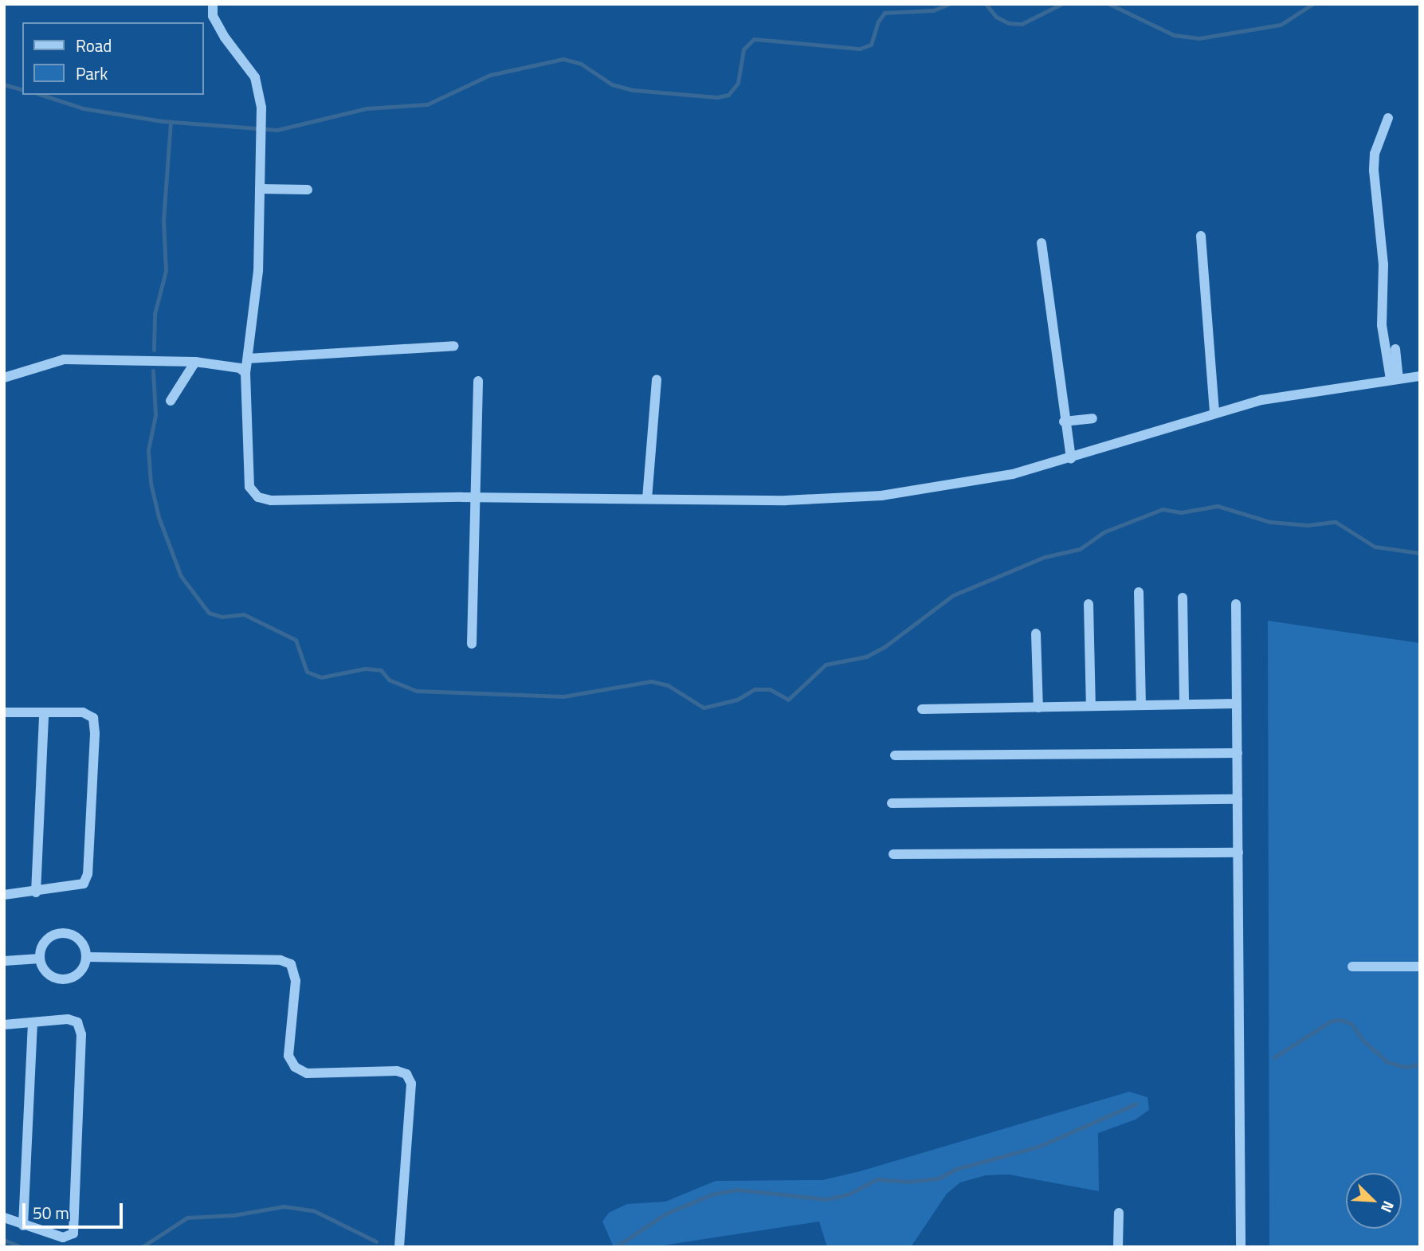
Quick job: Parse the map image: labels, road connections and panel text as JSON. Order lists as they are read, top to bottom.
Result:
{
  "legend": ["Road", "Park"],
  "scale_bar": "50 m",
  "north": "bottom right"
}
